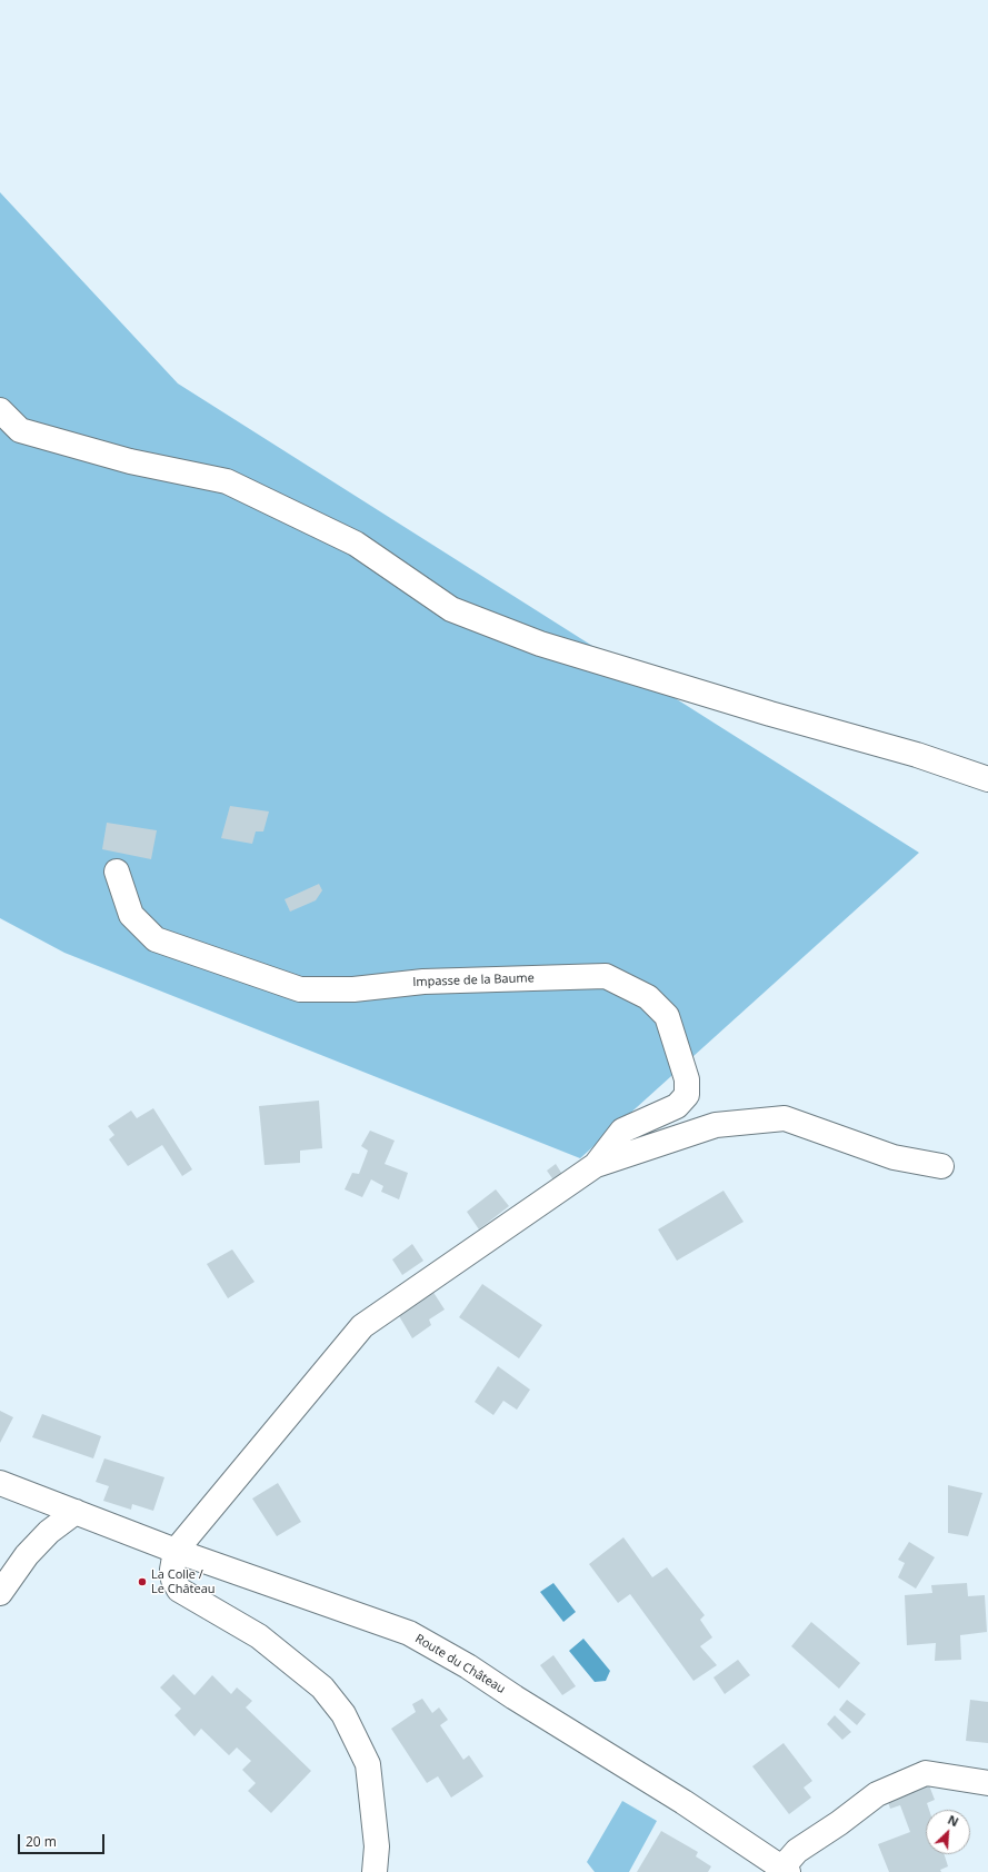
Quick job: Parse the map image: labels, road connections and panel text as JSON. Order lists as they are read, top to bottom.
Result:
{
  "streets": {
    "street": ["Impasse de la Baume", "Route du Château"]
  },
  "places": ["La Colle / Le Château"],
  "scale_bar": "20 m",
  "north": "top right"
}
